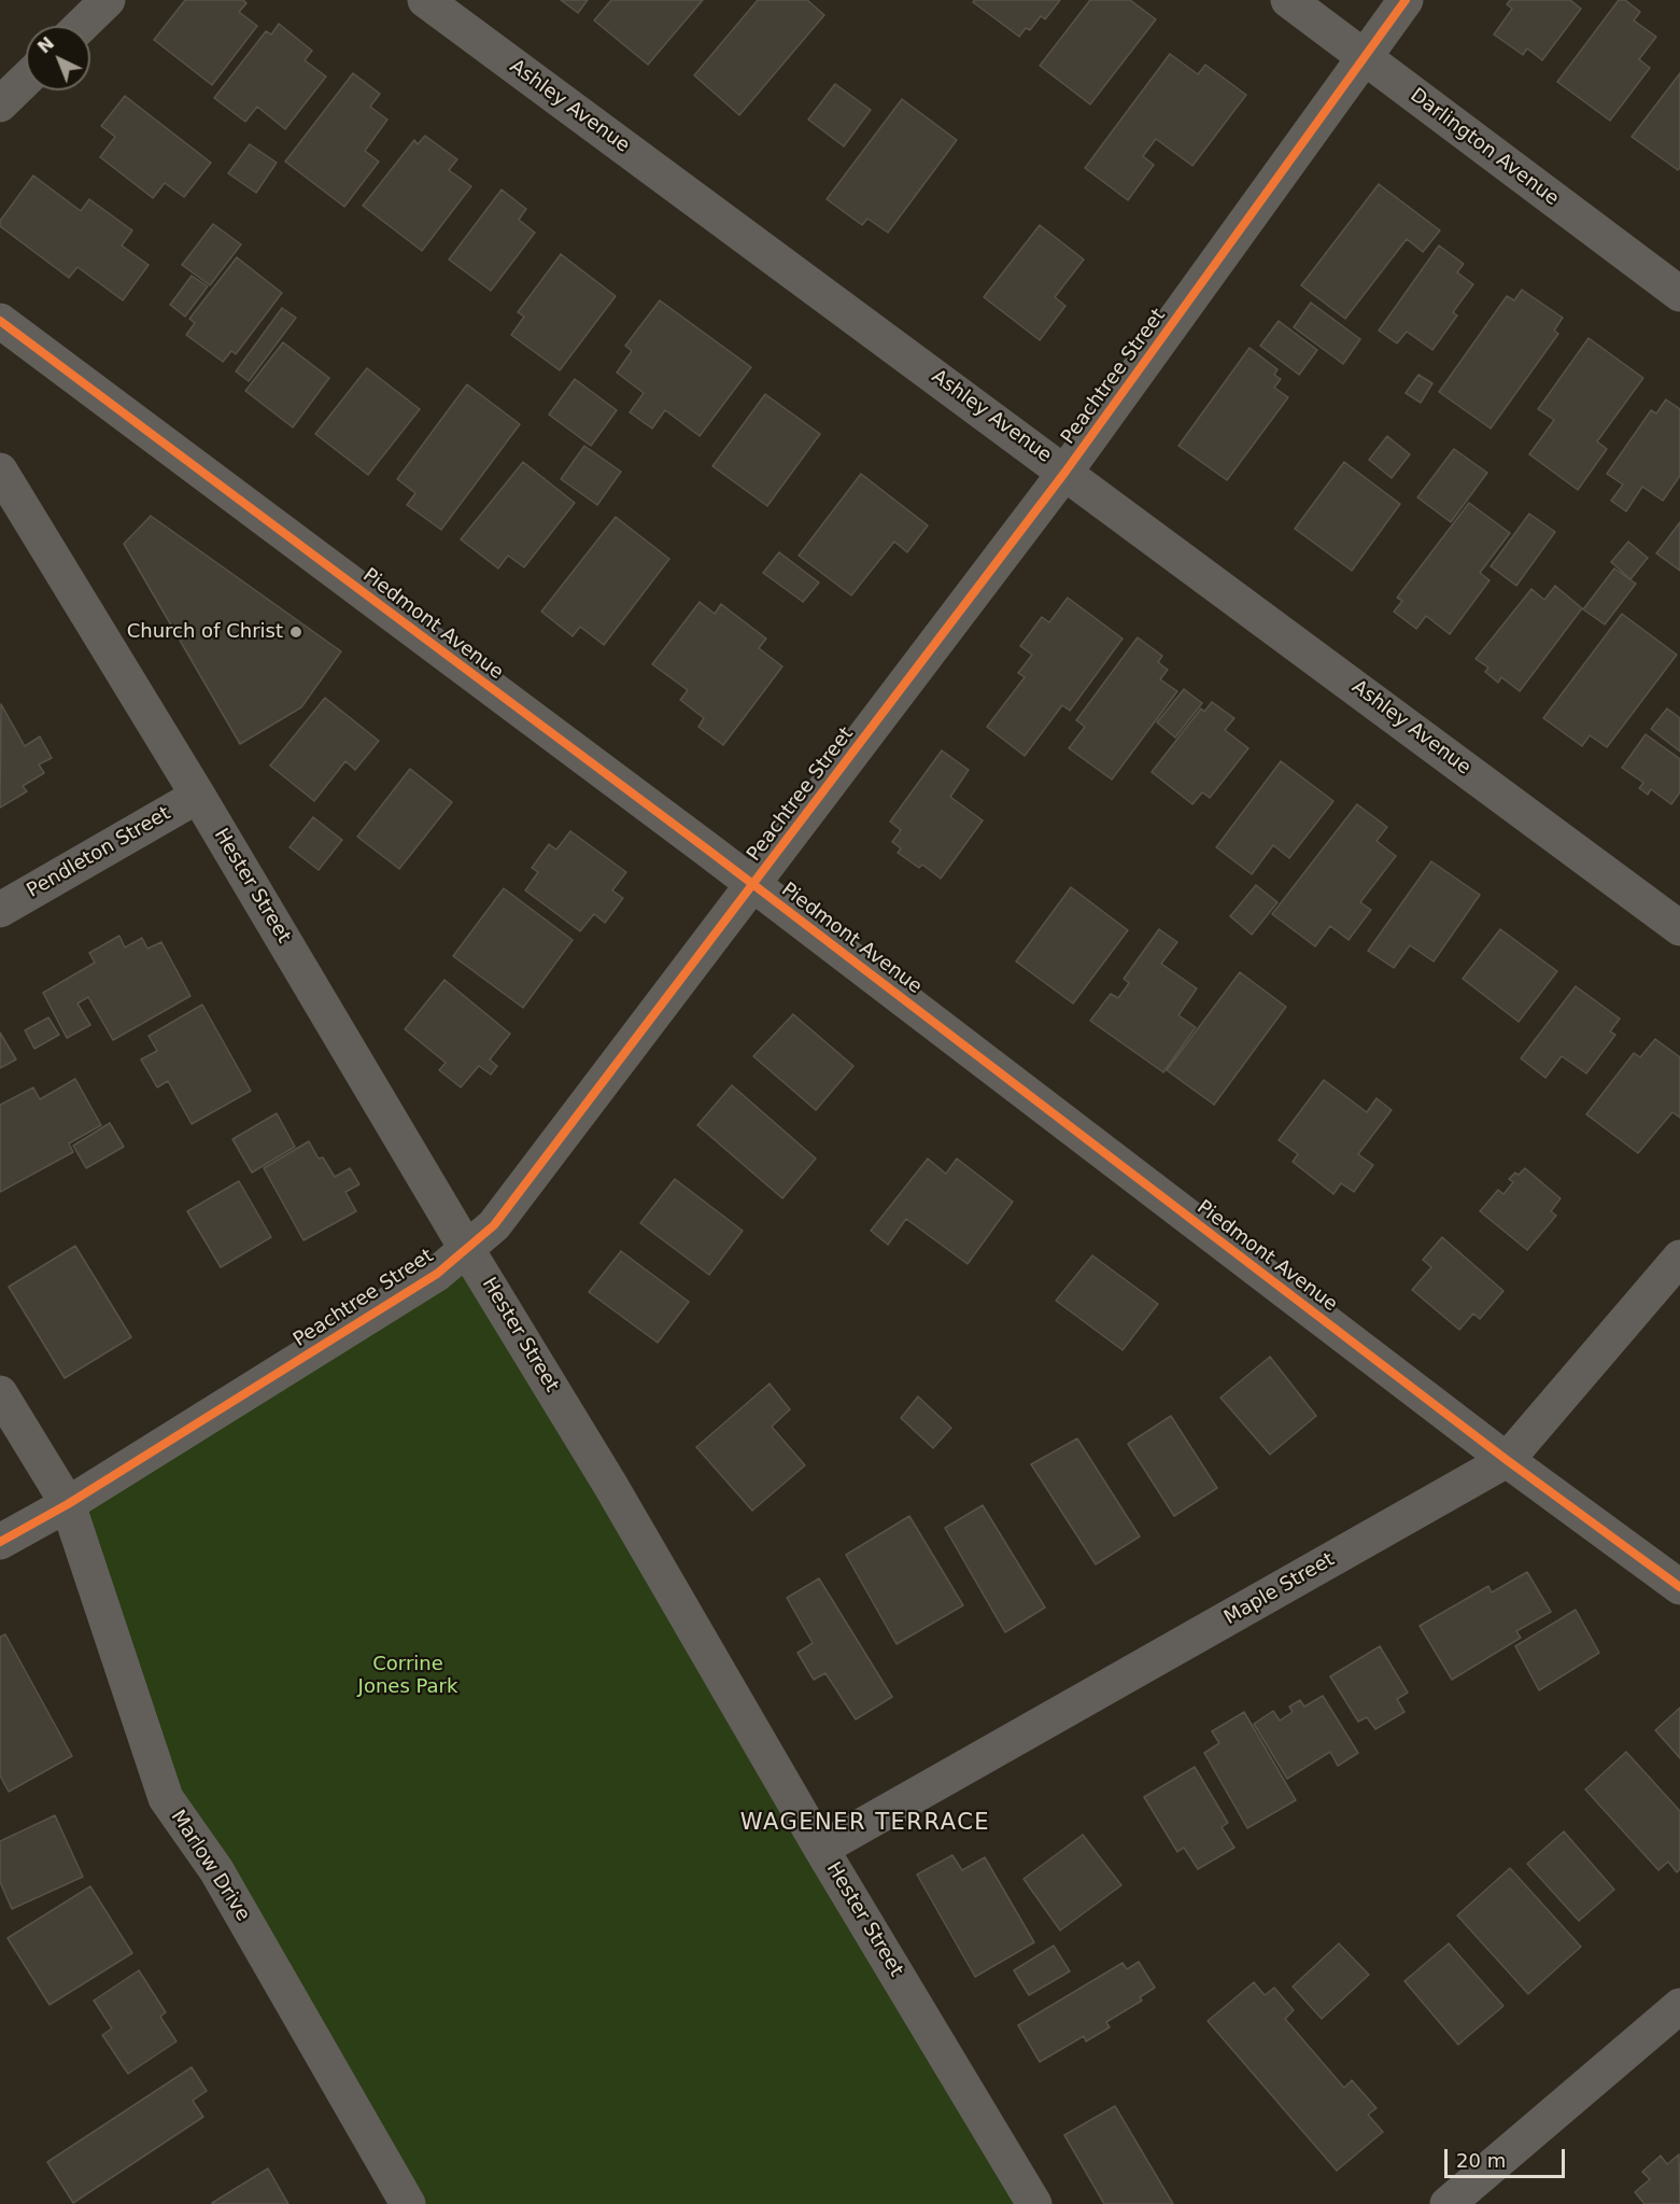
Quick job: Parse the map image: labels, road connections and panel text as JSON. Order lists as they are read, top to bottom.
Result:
{
  "streets": {
    "street": [
      "Ashley Avenue",
      "Darlington Avenue",
      "Peachtree Street",
      "Piedmont Avenue",
      "Pendleton Street",
      "Hester Street",
      "Maple Street",
      "Marlow Drive"
    ]
  },
  "crossings": [
    ["Ashley Avenue", "Peachtree Street"],
    ["Darlington Avenue", "Peachtree Street"],
    ["Peachtree Street", "Piedmont Avenue"],
    ["Peachtree Street", "Hester Street"],
    ["Peachtree Street", "Marlow Drive"],
    ["Piedmont Avenue", "Maple Street"],
    ["Pendleton Street", "Hester Street"],
    ["Hester Street", "Maple Street"]
  ],
  "districts": ["WAGENER TERRACE"],
  "parks": ["Corrine Jones Park"],
  "places": ["Church of Christ"],
  "scale_bar": "20 m",
  "north": "top left"
}
